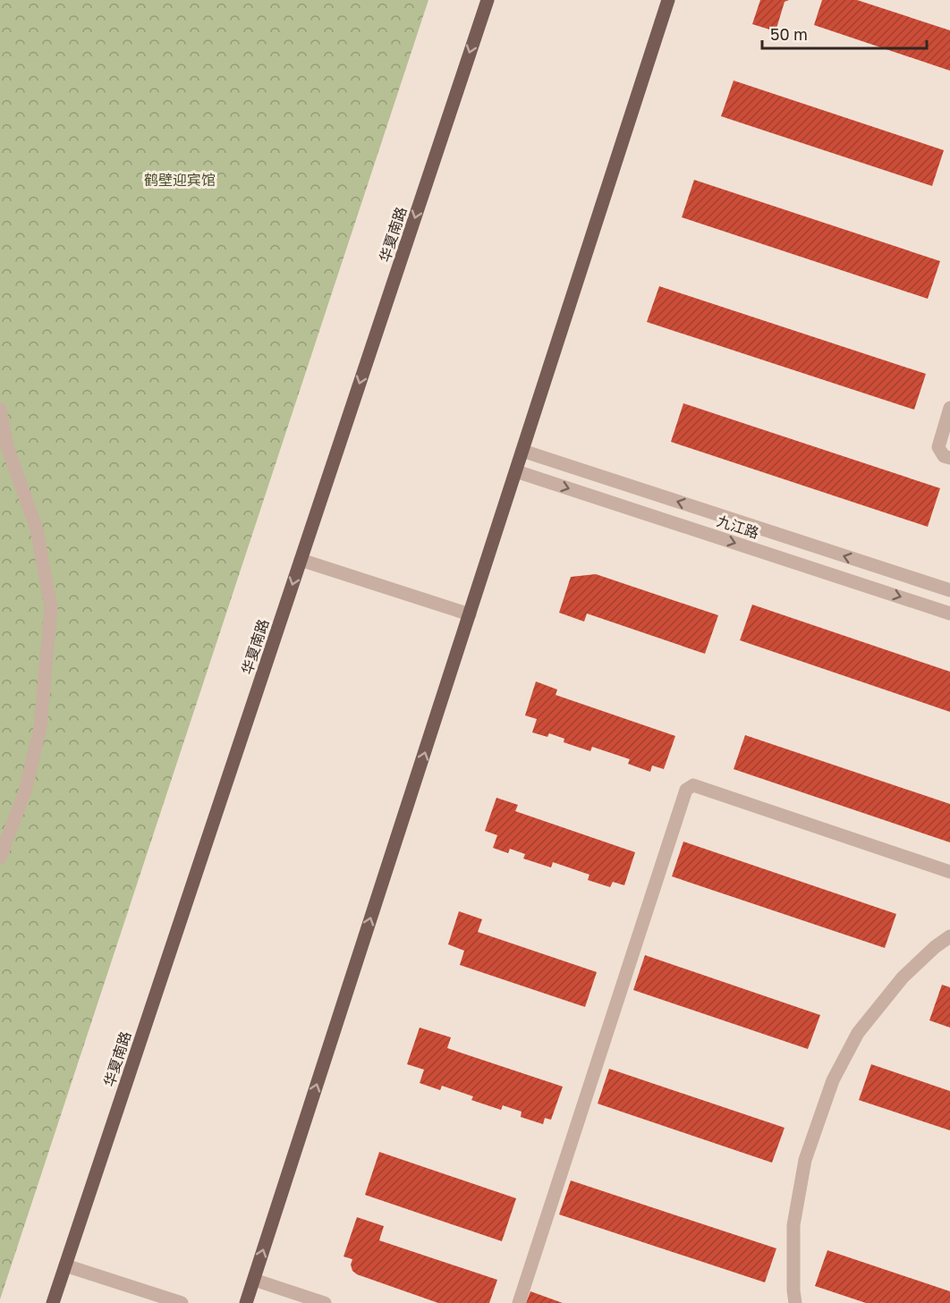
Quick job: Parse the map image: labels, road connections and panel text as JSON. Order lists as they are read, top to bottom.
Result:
{
  "streets": {
    "main road": ["华夏南路"],
    "street": ["九江路"]
  },
  "one_way": ["华夏南路"],
  "parks": ["鹤壁迎宾馆"],
  "scale_bar": "50 m"
}
